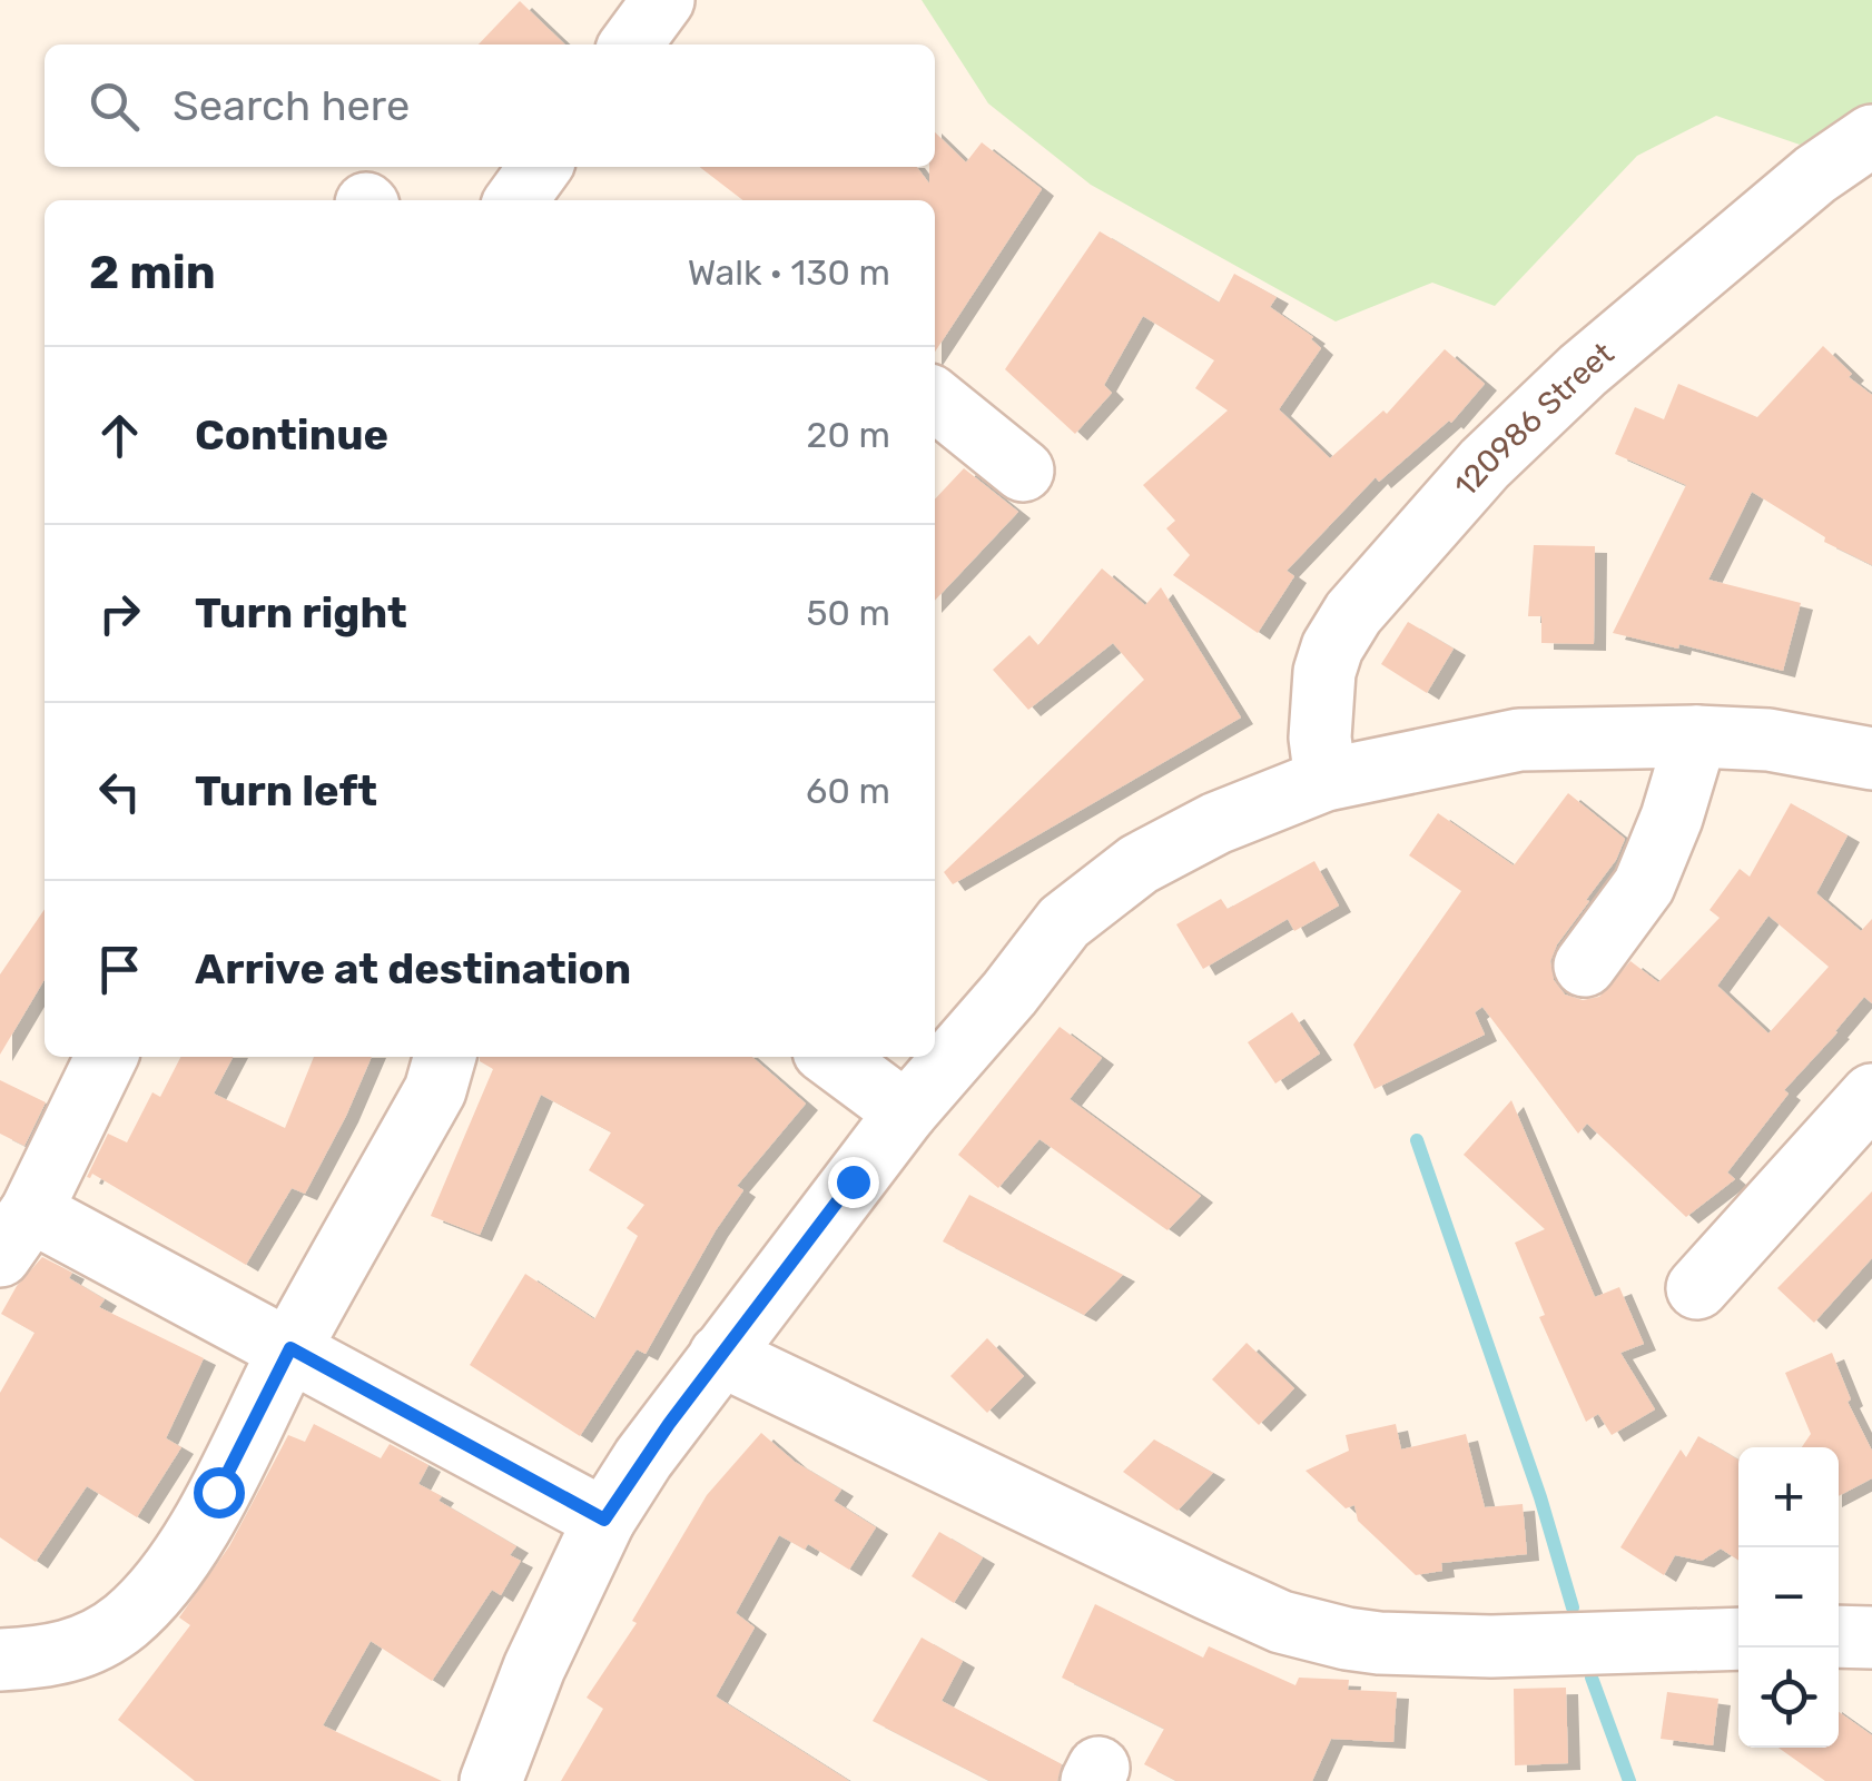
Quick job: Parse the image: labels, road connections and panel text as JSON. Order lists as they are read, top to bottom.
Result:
{
  "streets": {
    "street": ["120986 Street"]
  },
  "page": {
    "search": "Search here",
    "heading": ["2 min", "Walk · 130 m"],
    "list": [
      ["Continue", "20 m"],
      ["Turn right", "50 m"],
      ["Turn left", "60 m"],
      "Arrive at destination"
    ],
    "map_buttons": ["+", "−"]
  }
}
